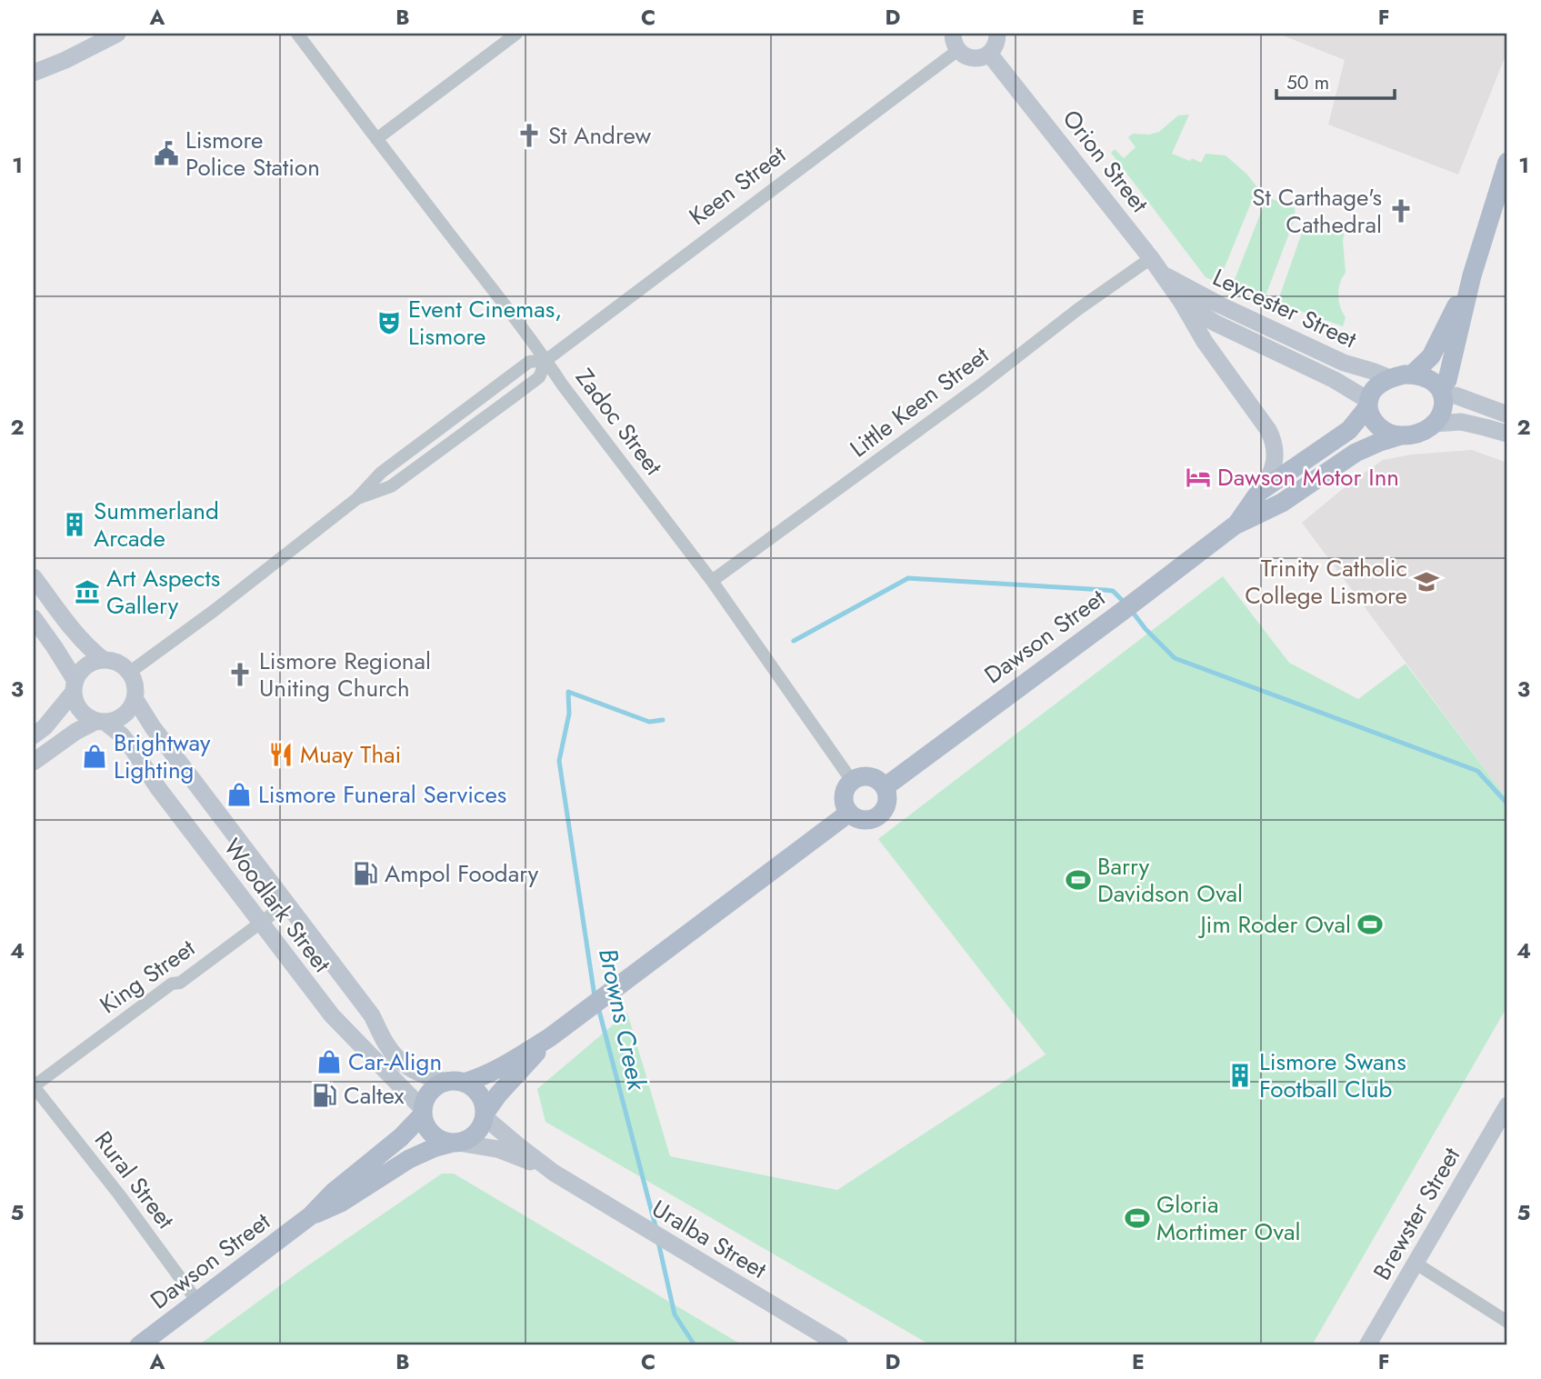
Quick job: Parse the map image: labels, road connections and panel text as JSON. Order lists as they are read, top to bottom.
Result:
{
  "streets": {
    "main road": [
      "Orion Street",
      "Leycester Street",
      "Dawson Street",
      "Woodlark Street",
      "Brewster Street",
      "Uralba Street"
    ],
    "street": [
      "Keen Street",
      "Little Keen Street",
      "Zadoc Street",
      "King Street",
      "Rural Street"
    ]
  },
  "crossings": [
    ["Orion Street", "Leycester Street"],
    ["Orion Street", "Little Keen Street"],
    ["Orion Street", "Dawson Street"],
    ["Keen Street", "Zadoc Street"],
    ["Keen Street", "Woodlark Street"],
    ["Leycester Street", "Dawson Street"],
    ["Little Keen Street", "Zadoc Street"],
    ["Zadoc Street", "Dawson Street"],
    ["Dawson Street", "Woodlark Street"],
    ["Dawson Street", "Rural Street"],
    ["Dawson Street", "Uralba Street"],
    ["Woodlark Street", "King Street"],
    ["Woodlark Street", "Uralba Street"],
    ["King Street", "Rural Street"]
  ],
  "water": ["Browns Creek"],
  "places": {
    "church": ["St Andrew", "St Carthage's Cathedral", "Lismore Regional Uniting Church"],
    "public building": ["Lismore Police Station"],
    "theatre": ["Event Cinemas, Lismore"],
    "hotel": ["Dawson Motor Inn"],
    "building": ["Summerland Arcade", "Lismore Swans Football Club"],
    "school or university": ["Trinity Catholic College Lismore"],
    "museum": ["Art Aspects Gallery"],
    "restaurant": ["Muay Thai"],
    "shop": ["Brightway Lighting", "Lismore Funeral Services", "Car-Align"],
    "fuel station": ["Ampol Foodary", "Caltex"],
    "sports": ["Barry Davidson Oval", "Jim Roder Oval", "Gloria Mortimer Oval"]
  },
  "scale_bar": "50 m",
  "grid": {
    "columns": [
      "A",
      "B",
      "C",
      "D",
      "E",
      "F"
    ],
    "rows": [
      "1",
      "2",
      "3",
      "4",
      "5"
    ]
  }
}
